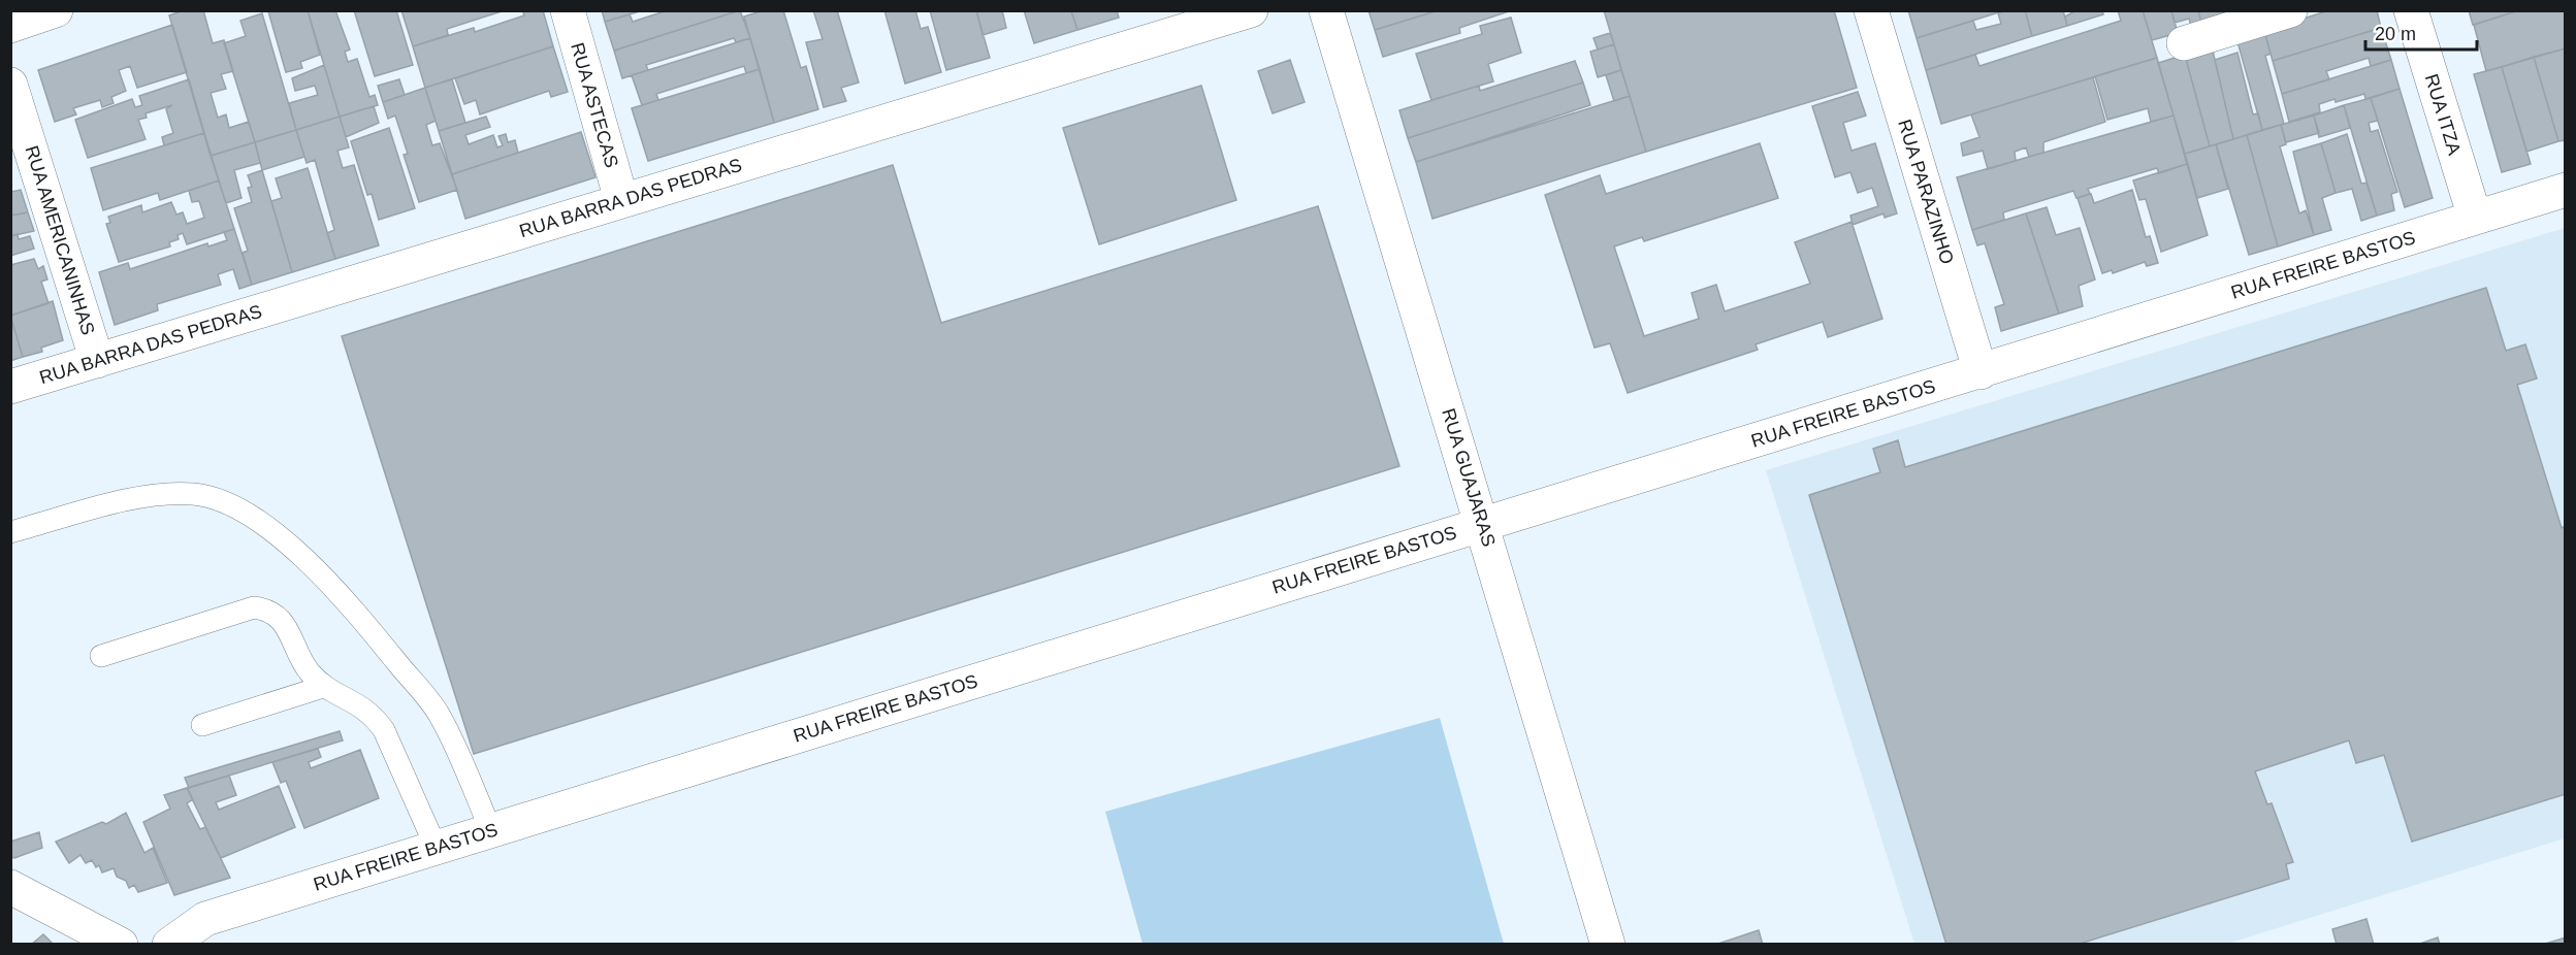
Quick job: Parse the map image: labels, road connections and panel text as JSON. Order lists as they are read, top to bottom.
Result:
{
  "streets": {
    "street": [
      "RUA ASTECAS",
      "RUA ITZA",
      "RUA PARAZINHO",
      "RUA BARRA DAS PEDRAS",
      "RUA AMERICANINHAS",
      "RUA FREIRE BASTOS",
      "RUA GUAJARAS"
    ]
  },
  "crossings": [
    ["RUA ASTECAS", "RUA BARRA DAS PEDRAS"],
    ["RUA ITZA", "RUA FREIRE BASTOS"],
    ["RUA PARAZINHO", "RUA FREIRE BASTOS"],
    ["RUA BARRA DAS PEDRAS", "RUA AMERICANINHAS"],
    ["RUA FREIRE BASTOS", "RUA GUAJARAS"]
  ],
  "scale_bar": "20 m"
}
